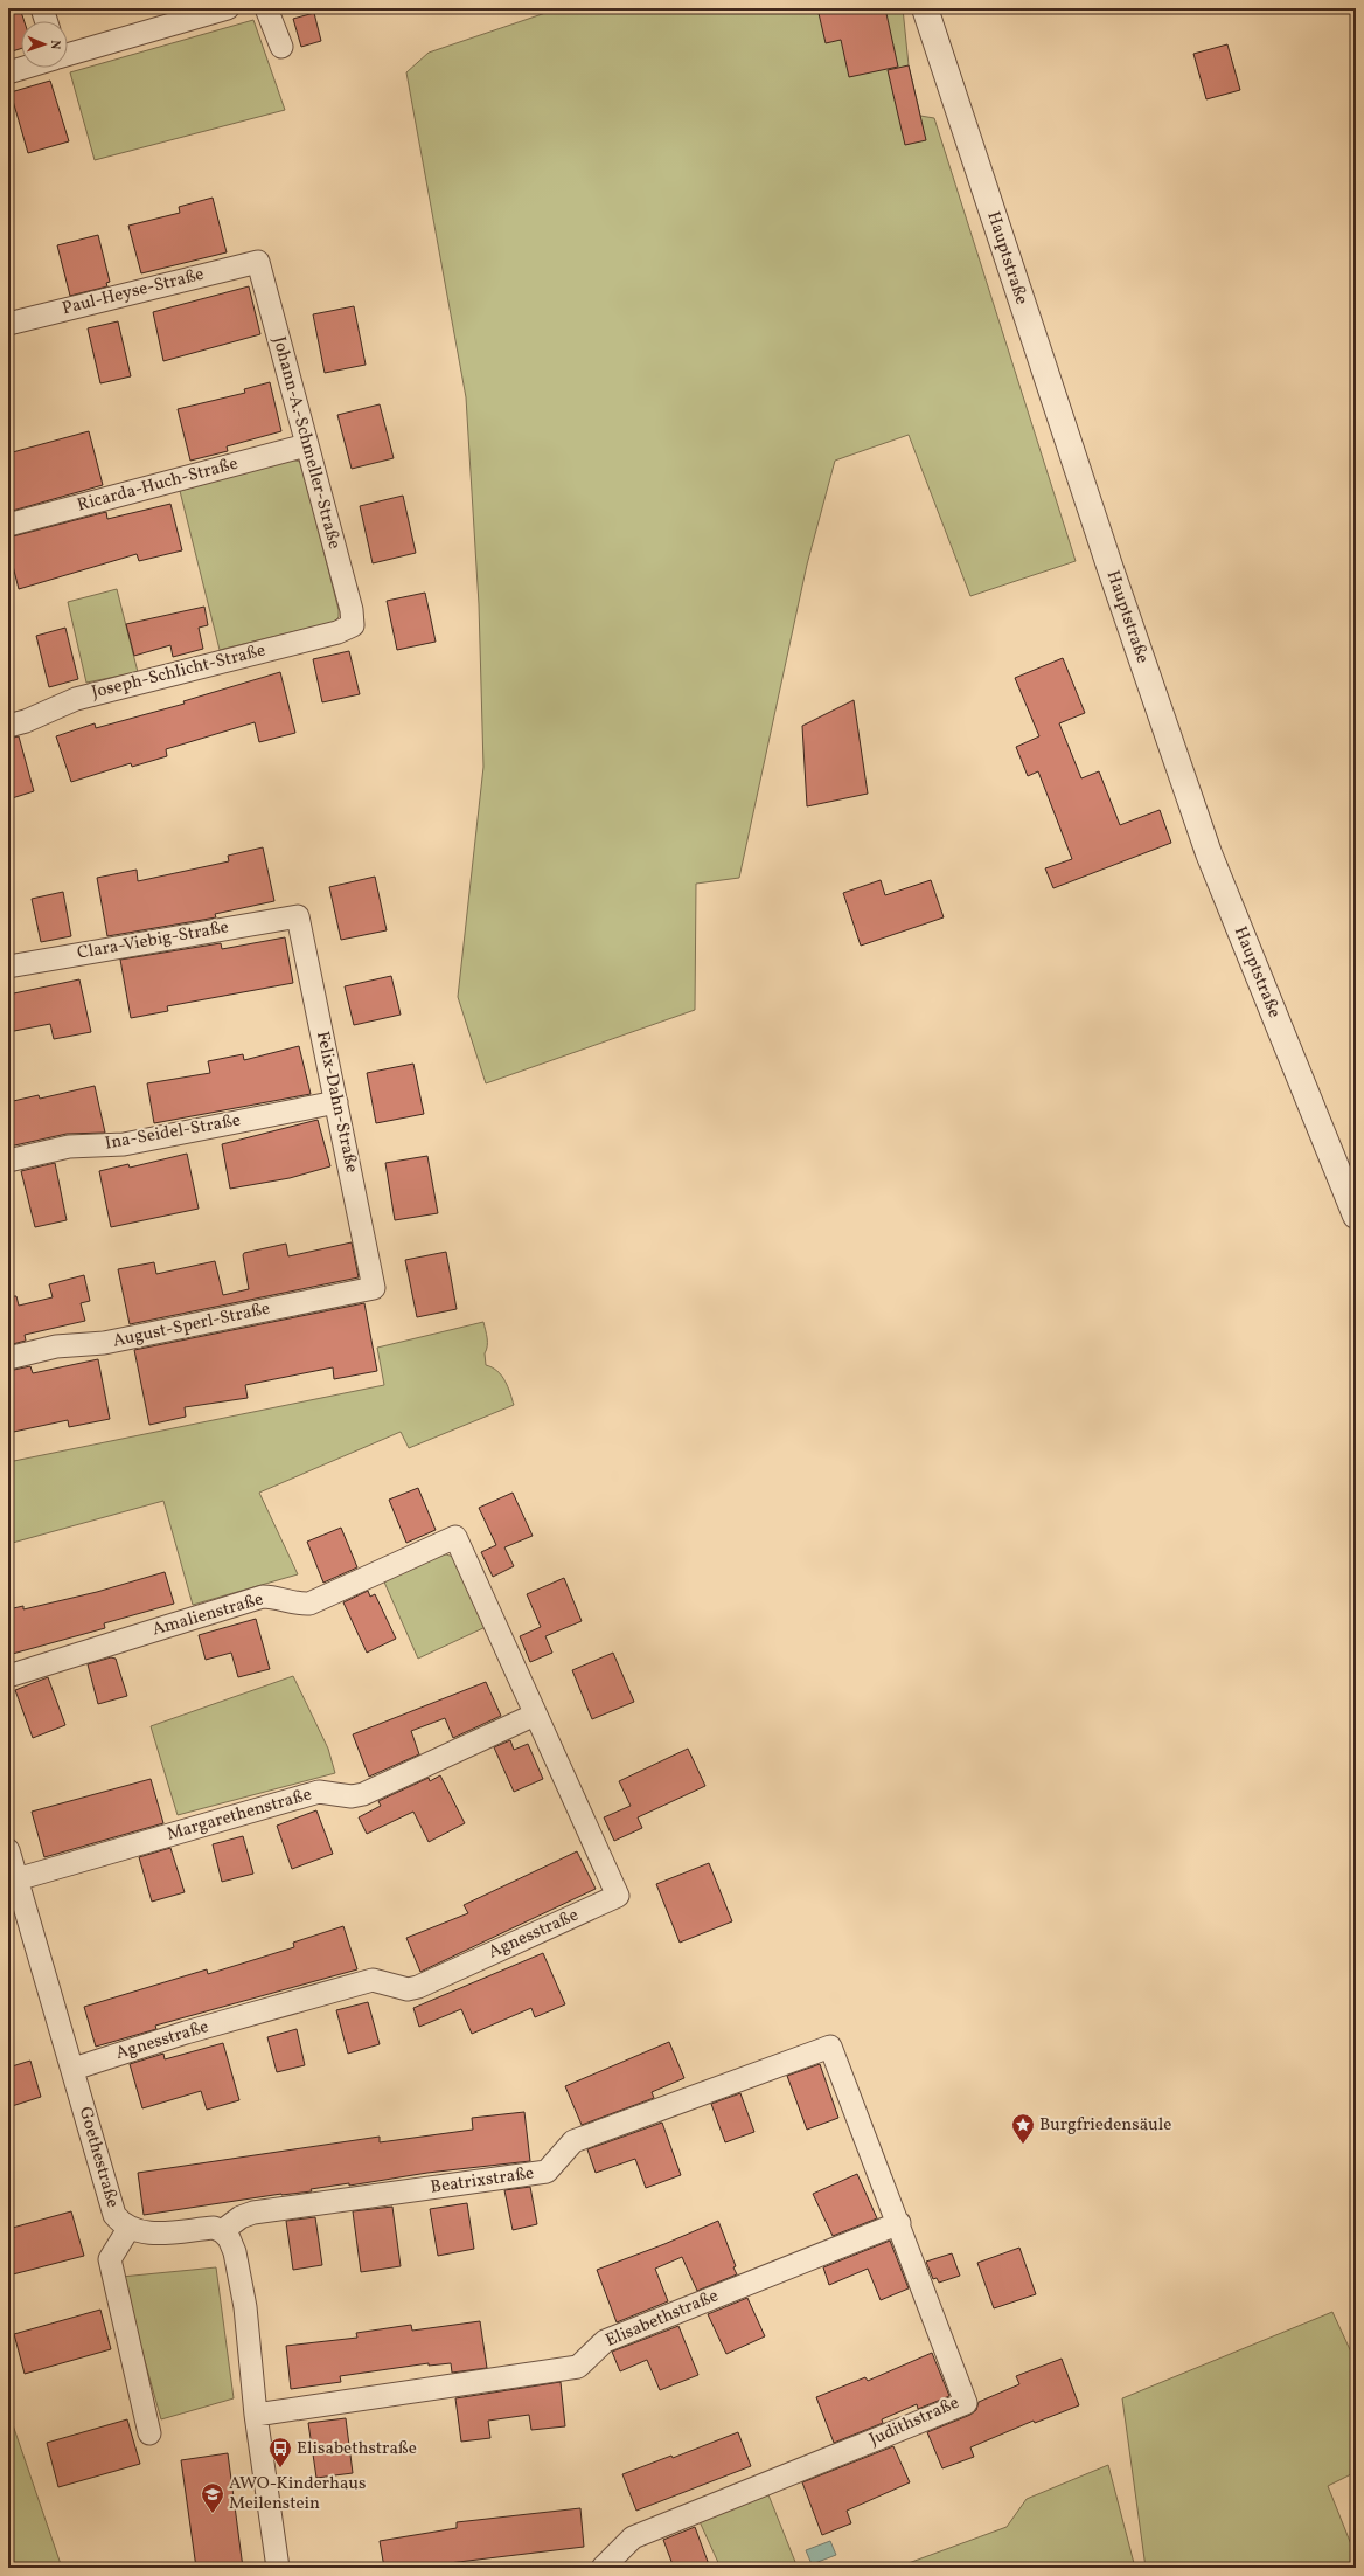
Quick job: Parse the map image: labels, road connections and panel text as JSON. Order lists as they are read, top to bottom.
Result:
{
  "streets": {
    "street": [
      "Hauptstraße",
      "Paul-Heyse-Straße",
      "Johann-A.-Schmeller-Straße",
      "Ricarda-Huch-Straße",
      "Joseph-Schlicht-Straße",
      "Clara-Viebig-Straße",
      "Felix-Dahn-Straße",
      "Ina-Seidel-Straße",
      "August-Sperl-Straße",
      "Amalienstraße",
      "Margarethenstraße",
      "Agnesstraße",
      "Goethestraße",
      "Beatrixstraße",
      "Elisabethstraße",
      "Judithstraße"
    ]
  },
  "crossings": [
    ["Paul-Heyse-Straße", "Johann-A.-Schmeller-Straße"],
    ["Johann-A.-Schmeller-Straße", "Ricarda-Huch-Straße"],
    ["Johann-A.-Schmeller-Straße", "Joseph-Schlicht-Straße"],
    ["Clara-Viebig-Straße", "Felix-Dahn-Straße"],
    ["Felix-Dahn-Straße", "Ina-Seidel-Straße"],
    ["Felix-Dahn-Straße", "August-Sperl-Straße"],
    ["Amalienstraße", "Agnesstraße"],
    ["Margarethenstraße", "Agnesstraße"],
    ["Margarethenstraße", "Goethestraße"],
    ["Agnesstraße", "Goethestraße"],
    ["Goethestraße", "Beatrixstraße"],
    ["Beatrixstraße", "Judithstraße"],
    ["Elisabethstraße", "Judithstraße"]
  ],
  "places": {
    "place": ["Burgfriedensäule"],
    "bus stop": ["Elisabethstraße"],
    "school or university": ["AWO-Kinderhaus Meilenstein"]
  },
  "north": "right"
}
